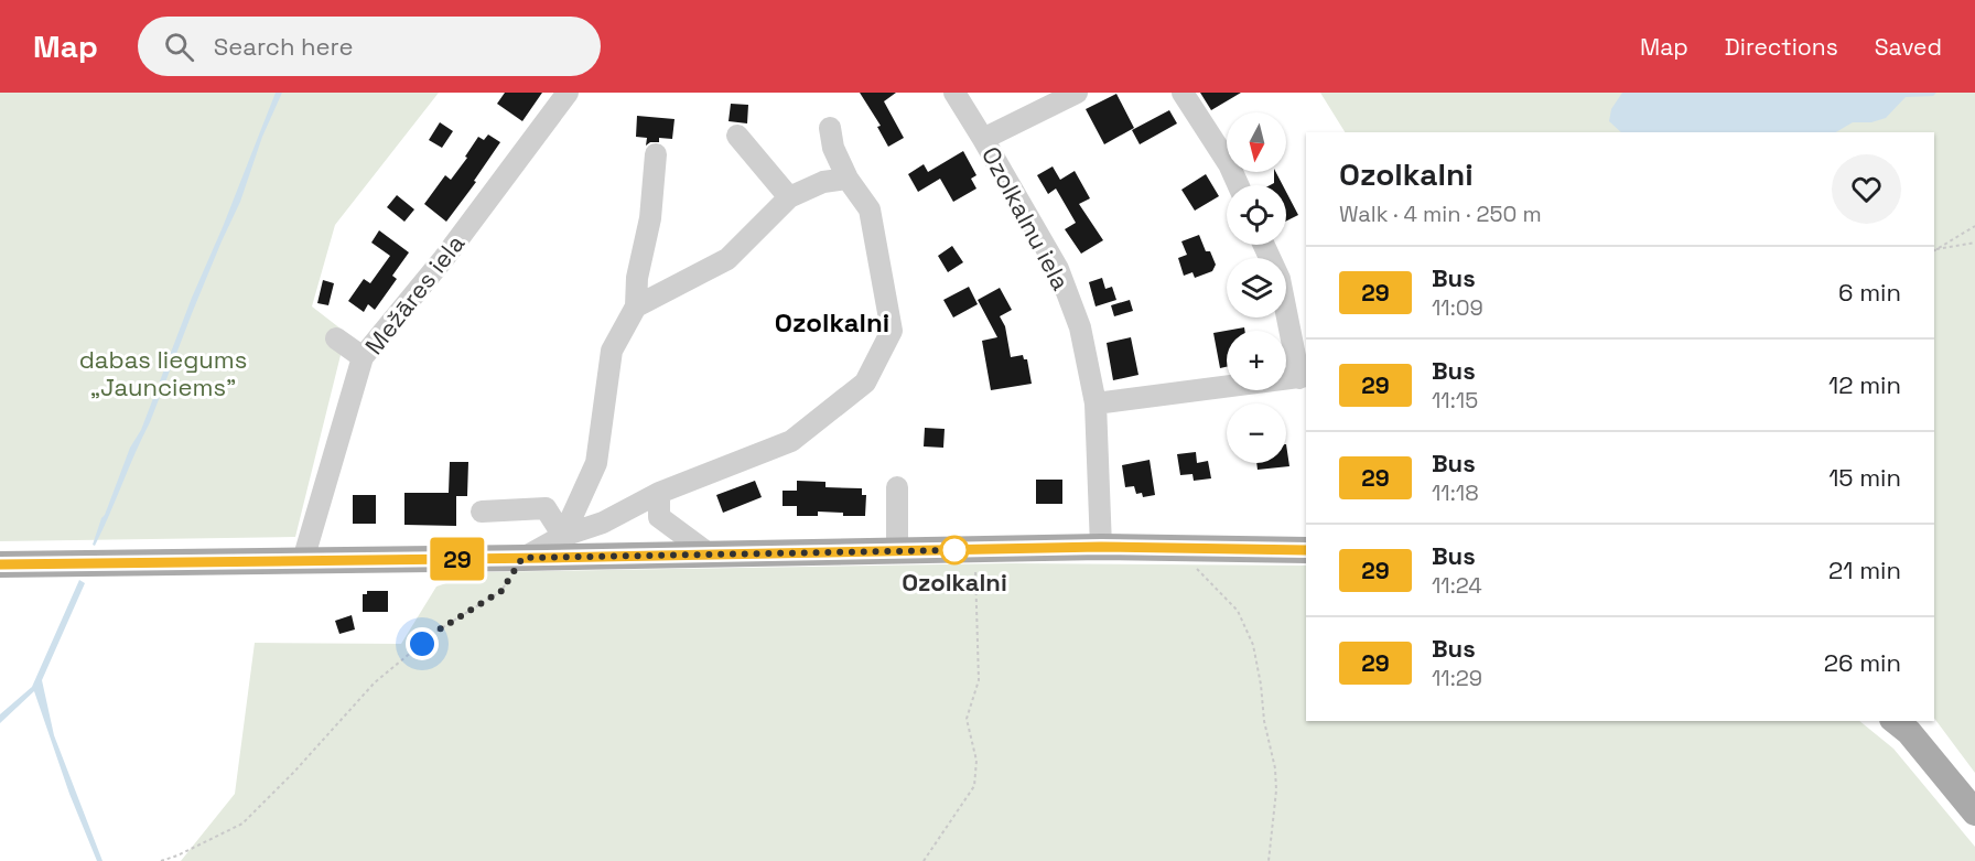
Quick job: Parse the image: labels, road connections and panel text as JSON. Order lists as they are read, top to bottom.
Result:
{
  "streets": {
    "street": ["Ozolkalnu iela", "Mežāres iela"]
  },
  "districts": ["Ozolkalni"],
  "parks": ["dabas liegums „Jaunciems”"],
  "places": ["Ozolkalni"],
  "lines": ["bus line 29"],
  "north": "bottom",
  "page": {
    "header": "Map",
    "search": "Search here",
    "nav": ["Map", "Directions", "Saved"],
    "on_map": "29",
    "map_buttons": ["+", "−"],
    "heading": ["Ozolkalni", "Walk · 4 min · 250 m"],
    "list": [
      {
        "mark": "29",
        "name": "Bus",
        "note": "11:09",
        "value": "6 min"
      },
      {
        "mark": "29",
        "name": "Bus",
        "note": "11:15",
        "value": "12 min"
      },
      {
        "mark": "29",
        "name": "Bus",
        "note": "11:18",
        "value": "15 min"
      },
      {
        "mark": "29",
        "name": "Bus",
        "note": "11:24",
        "value": "21 min"
      },
      {
        "mark": "29",
        "name": "Bus",
        "note": "11:29",
        "value": "26 min"
      }
    ]
  }
}
